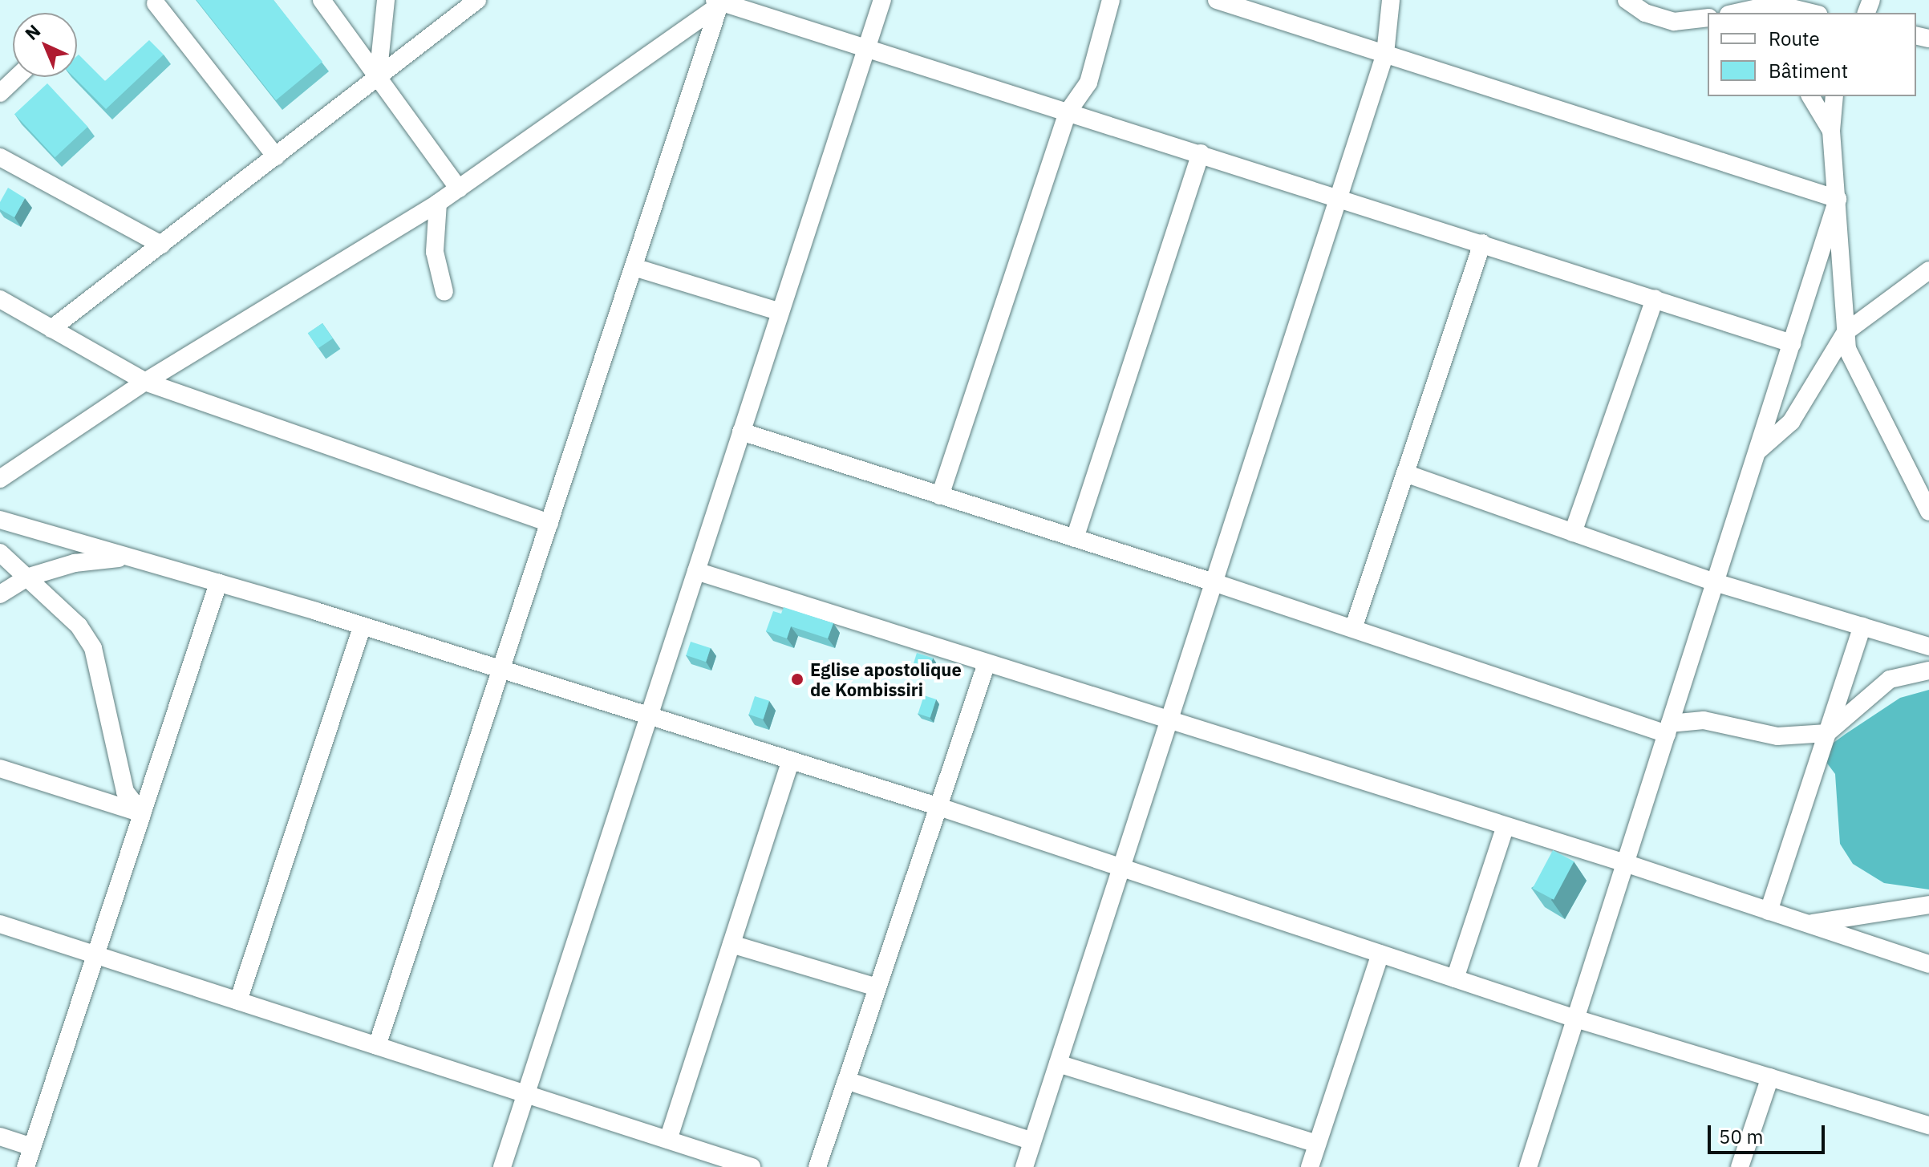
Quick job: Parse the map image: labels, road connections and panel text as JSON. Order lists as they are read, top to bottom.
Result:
{
  "places": ["Eglise apostolique de Kombissiri"],
  "legend": ["Route", "Bâtiment"],
  "scale_bar": "50 m",
  "north": "top left"
}
